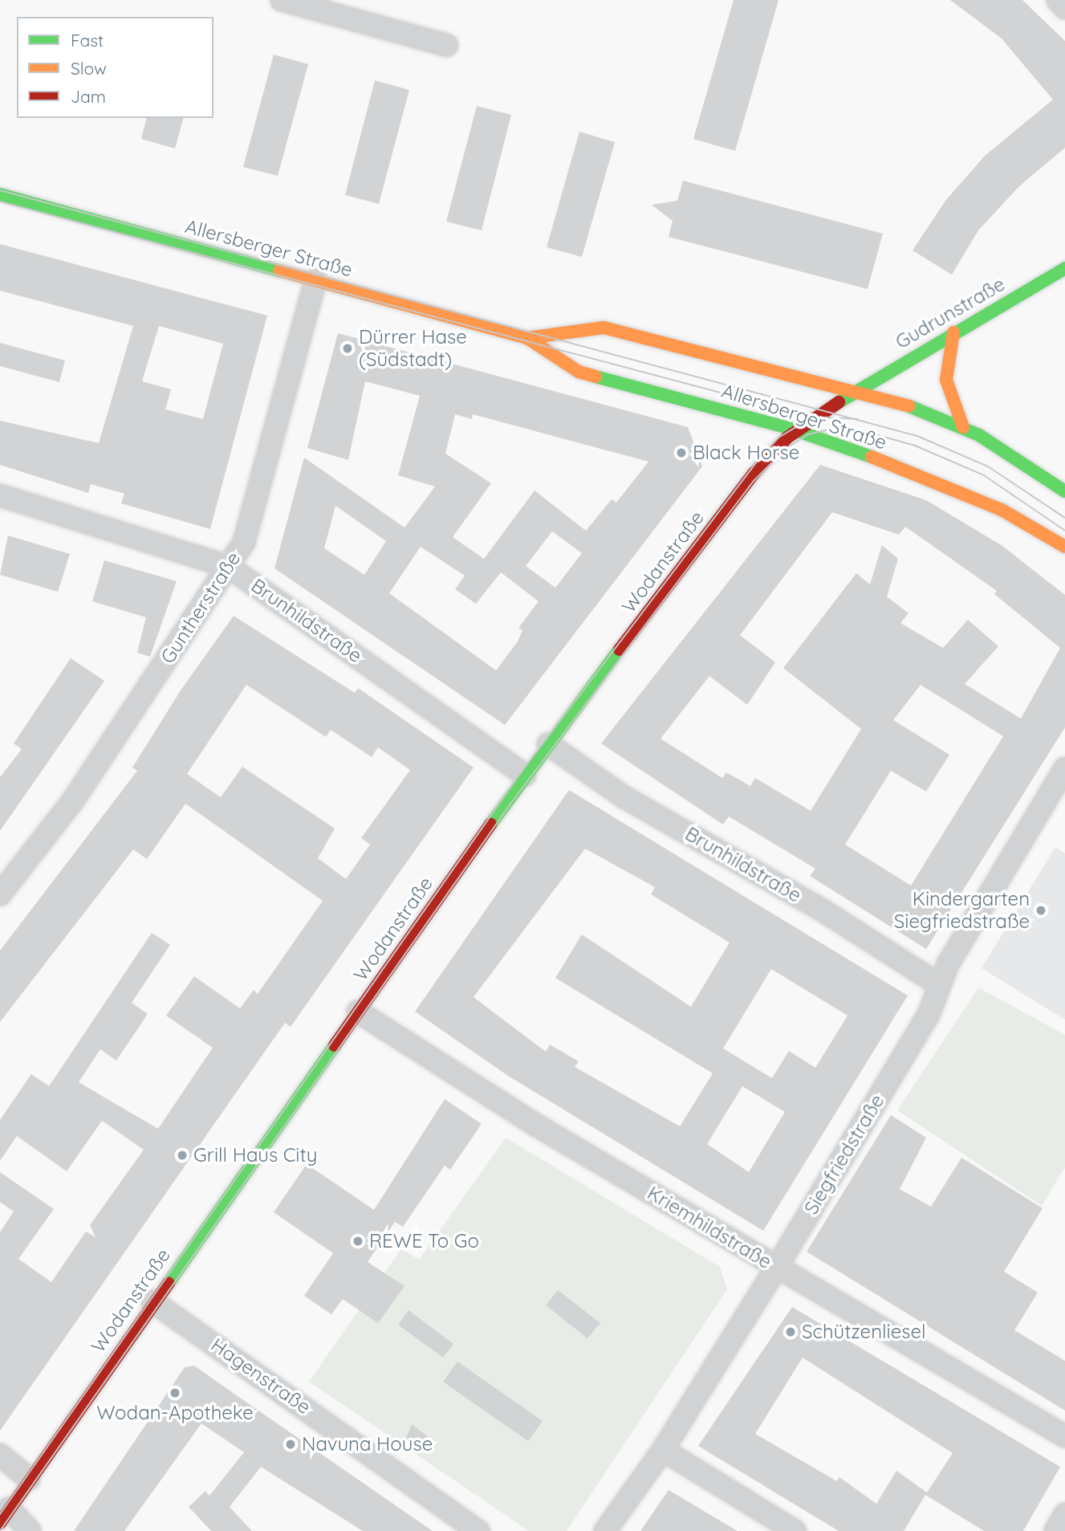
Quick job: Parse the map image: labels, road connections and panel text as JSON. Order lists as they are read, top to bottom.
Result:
{
  "streets": {
    "main road": ["Allersberger Straße", "Gudrunstraße", "Wodanstraße"],
    "street": [
      "Guntherstraße",
      "Brunhildstraße",
      "Siegfriedstraße",
      "Kriemhildstraße",
      "Hagenstraße"
    ]
  },
  "crossings": [
    ["Allersberger Straße", "Gudrunstraße"],
    ["Allersberger Straße", "Wodanstraße"],
    ["Allersberger Straße", "Guntherstraße"],
    ["Gudrunstraße", "Wodanstraße"],
    ["Wodanstraße", "Brunhildstraße"],
    ["Wodanstraße", "Kriemhildstraße"],
    ["Wodanstraße", "Hagenstraße"],
    ["Guntherstraße", "Brunhildstraße"],
    ["Brunhildstraße", "Siegfriedstraße"],
    ["Siegfriedstraße", "Kriemhildstraße"]
  ],
  "places": [
    "Dürrer Hase (Südstadt)",
    "Black Horse",
    "Kindergarten Siegfriedstraße",
    "Grill Haus City",
    "REWE To Go",
    "Schützenliesel",
    "Wodan-Apotheke",
    "Navuna House"
  ],
  "legend": ["Fast", "Slow", "Jam"]
}
